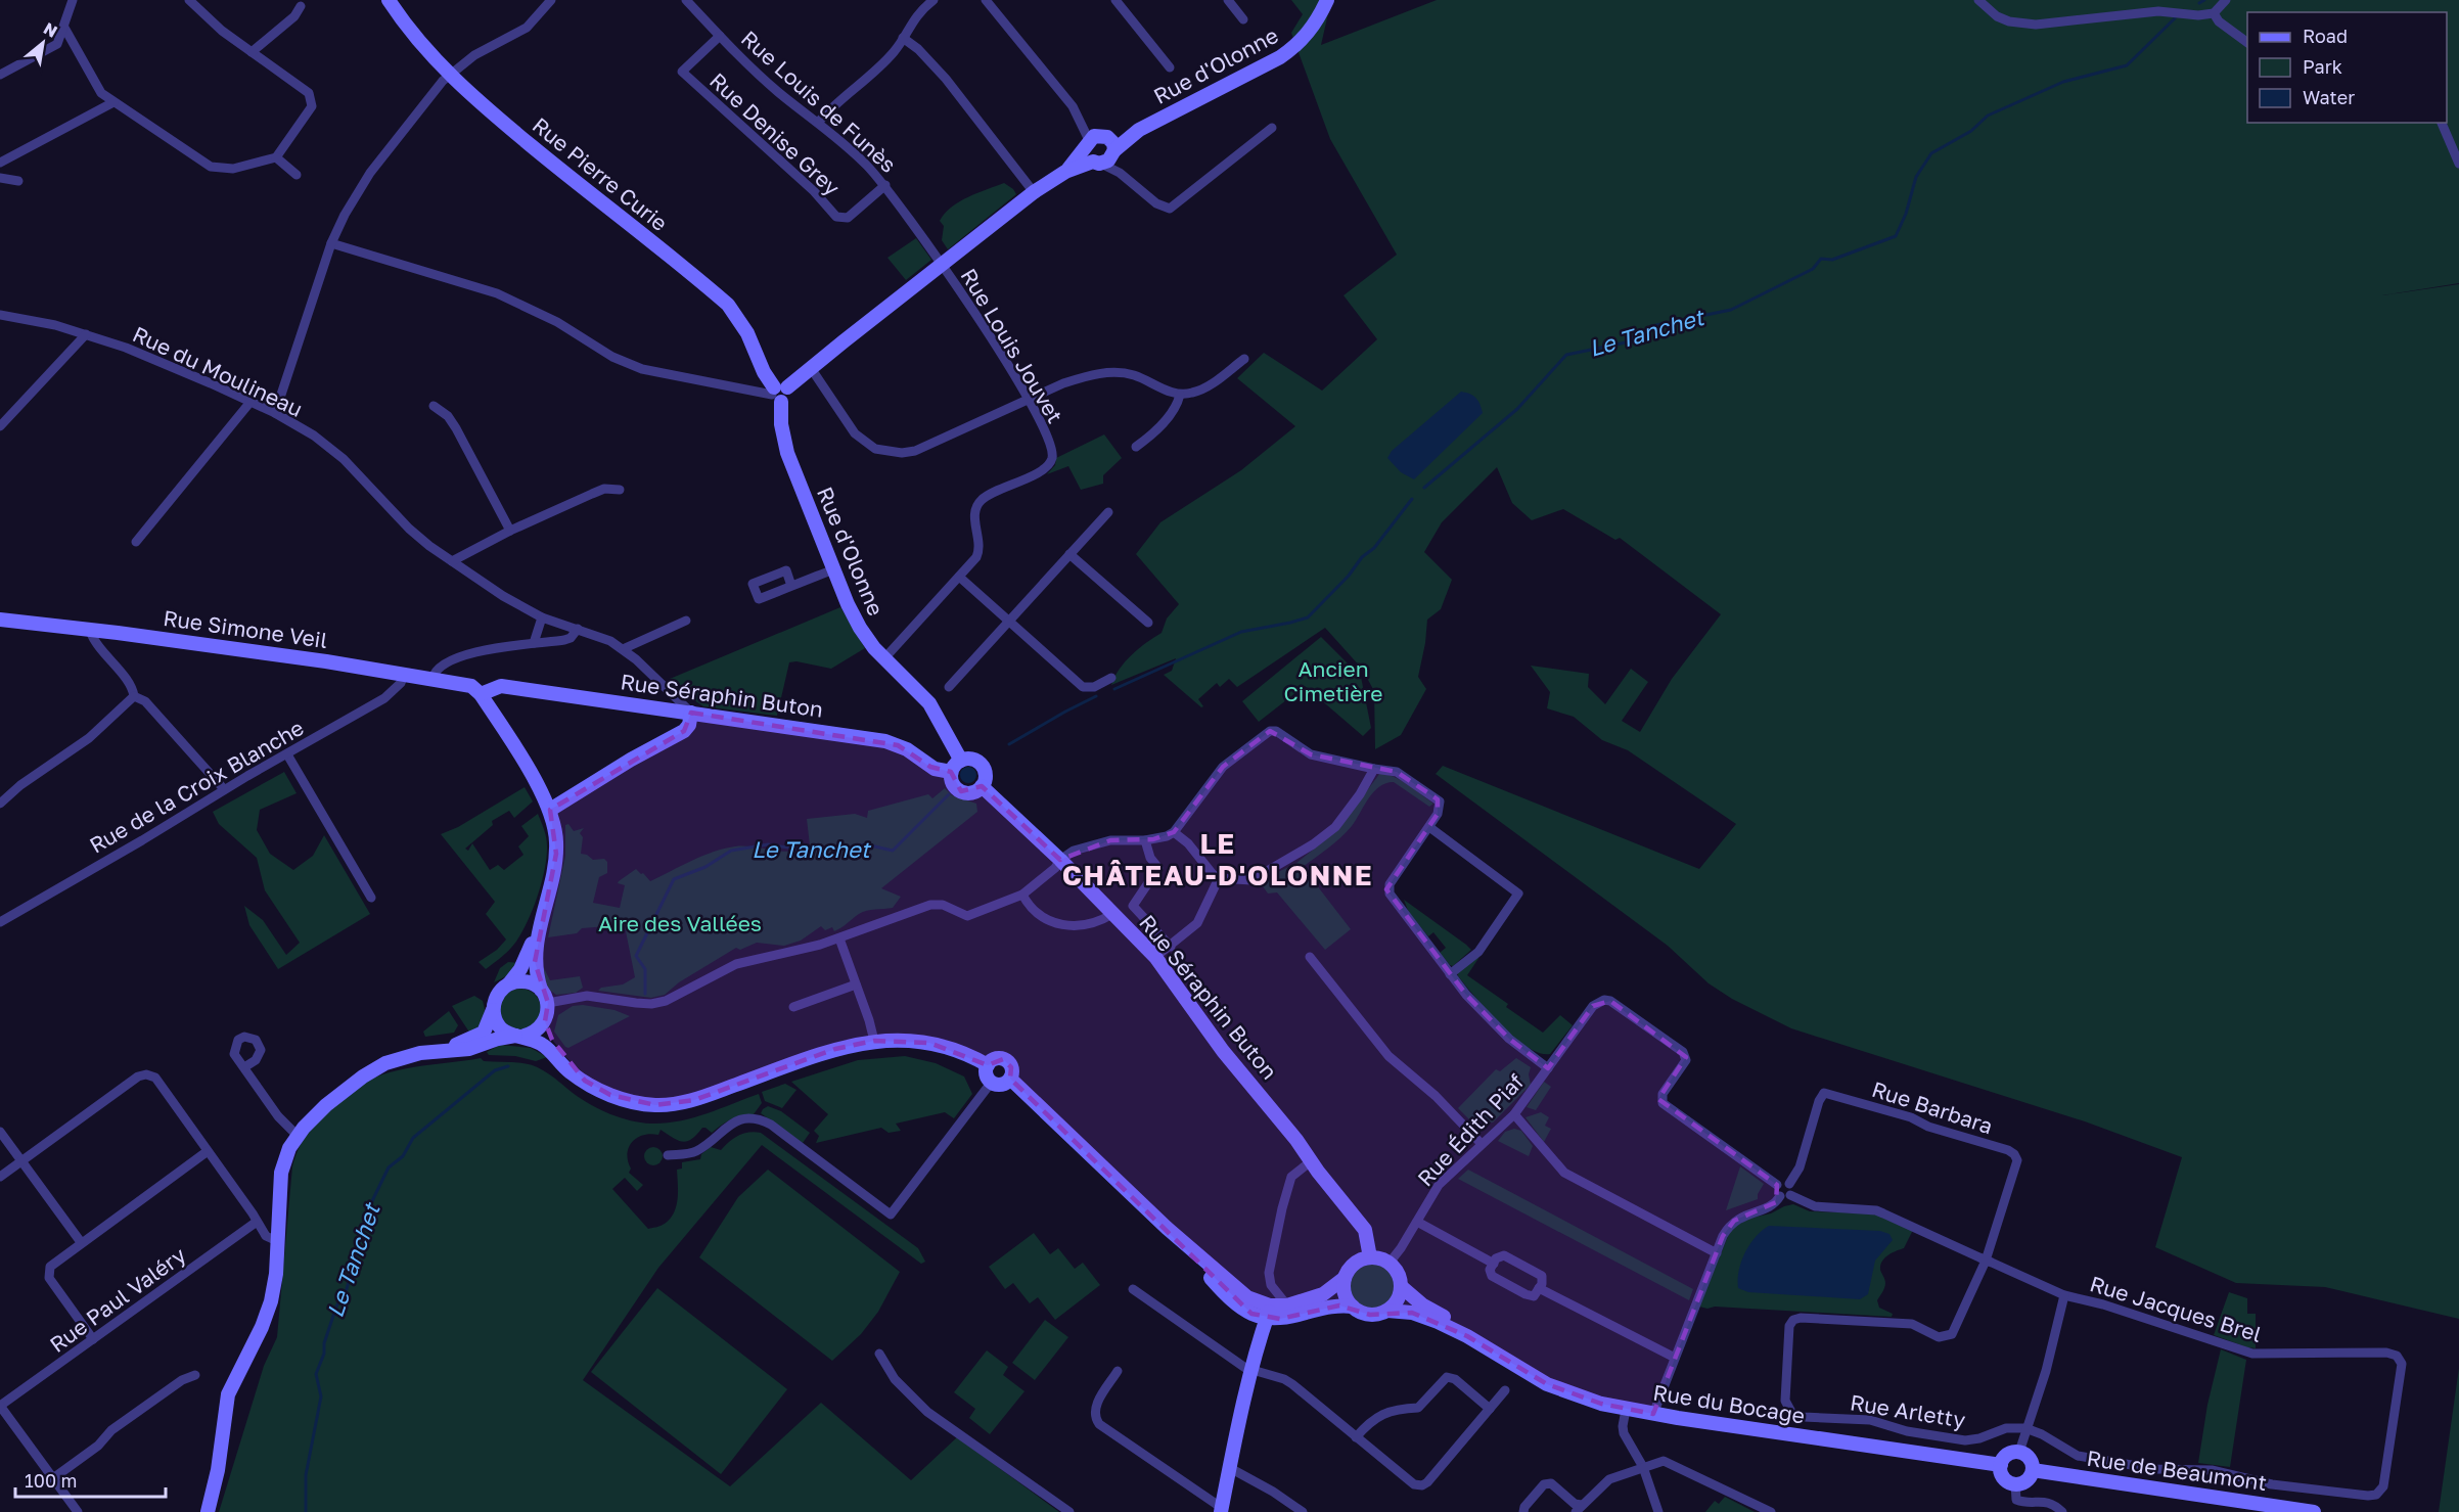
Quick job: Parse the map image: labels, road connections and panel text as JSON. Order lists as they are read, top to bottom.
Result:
{
  "streets": {
    "street": [
      "Rue d'Olonne",
      "Rue Louis de Funès",
      "Rue Denise Grey",
      "Rue Pierre Curie",
      "Rue Louis Jouvet",
      "Rue du Moulineau",
      "Rue Simone Veil",
      "Rue Séraphin Buton",
      "Rue de la Croix Blanche",
      "Rue Barbara",
      "Rue Édith Piaf",
      "Rue Paul Valéry",
      "Rue Jacques Brel",
      "Rue du Bocage",
      "Rue Arletty",
      "Rue de Beaumont"
    ]
  },
  "crossings": [
    ["Rue d'Olonne", "Rue Pierre Curie"],
    ["Rue d'Olonne", "Rue Louis Jouvet"],
    ["Rue d'Olonne", "Rue Séraphin Buton"],
    ["Rue Louis de Funès", "Rue Denise Grey"],
    ["Rue Louis de Funès", "Rue Louis Jouvet"],
    ["Rue du Moulineau", "Rue Séraphin Buton"],
    ["Rue Simone Veil", "Rue Séraphin Buton"],
    ["Rue Simone Veil", "Rue de la Croix Blanche"],
    ["Rue Séraphin Buton", "Rue Édith Piaf"],
    ["Rue Séraphin Buton", "Rue du Bocage"],
    ["Rue Barbara", "Rue Édith Piaf"],
    ["Rue Barbara", "Rue Arletty"],
    ["Rue Édith Piaf", "Rue du Bocage"],
    ["Rue Jacques Brel", "Rue Arletty"],
    ["Rue du Bocage", "Rue de Beaumont"]
  ],
  "districts": ["LE CHÂTEAU-D'OLONNE"],
  "water": ["Le Tanchet"],
  "parks": ["Ancien Cimetière", "Aire des Vallées"],
  "legend": ["Road", "Park", "Water"],
  "scale_bar": "100 m",
  "north": "top right"
}
